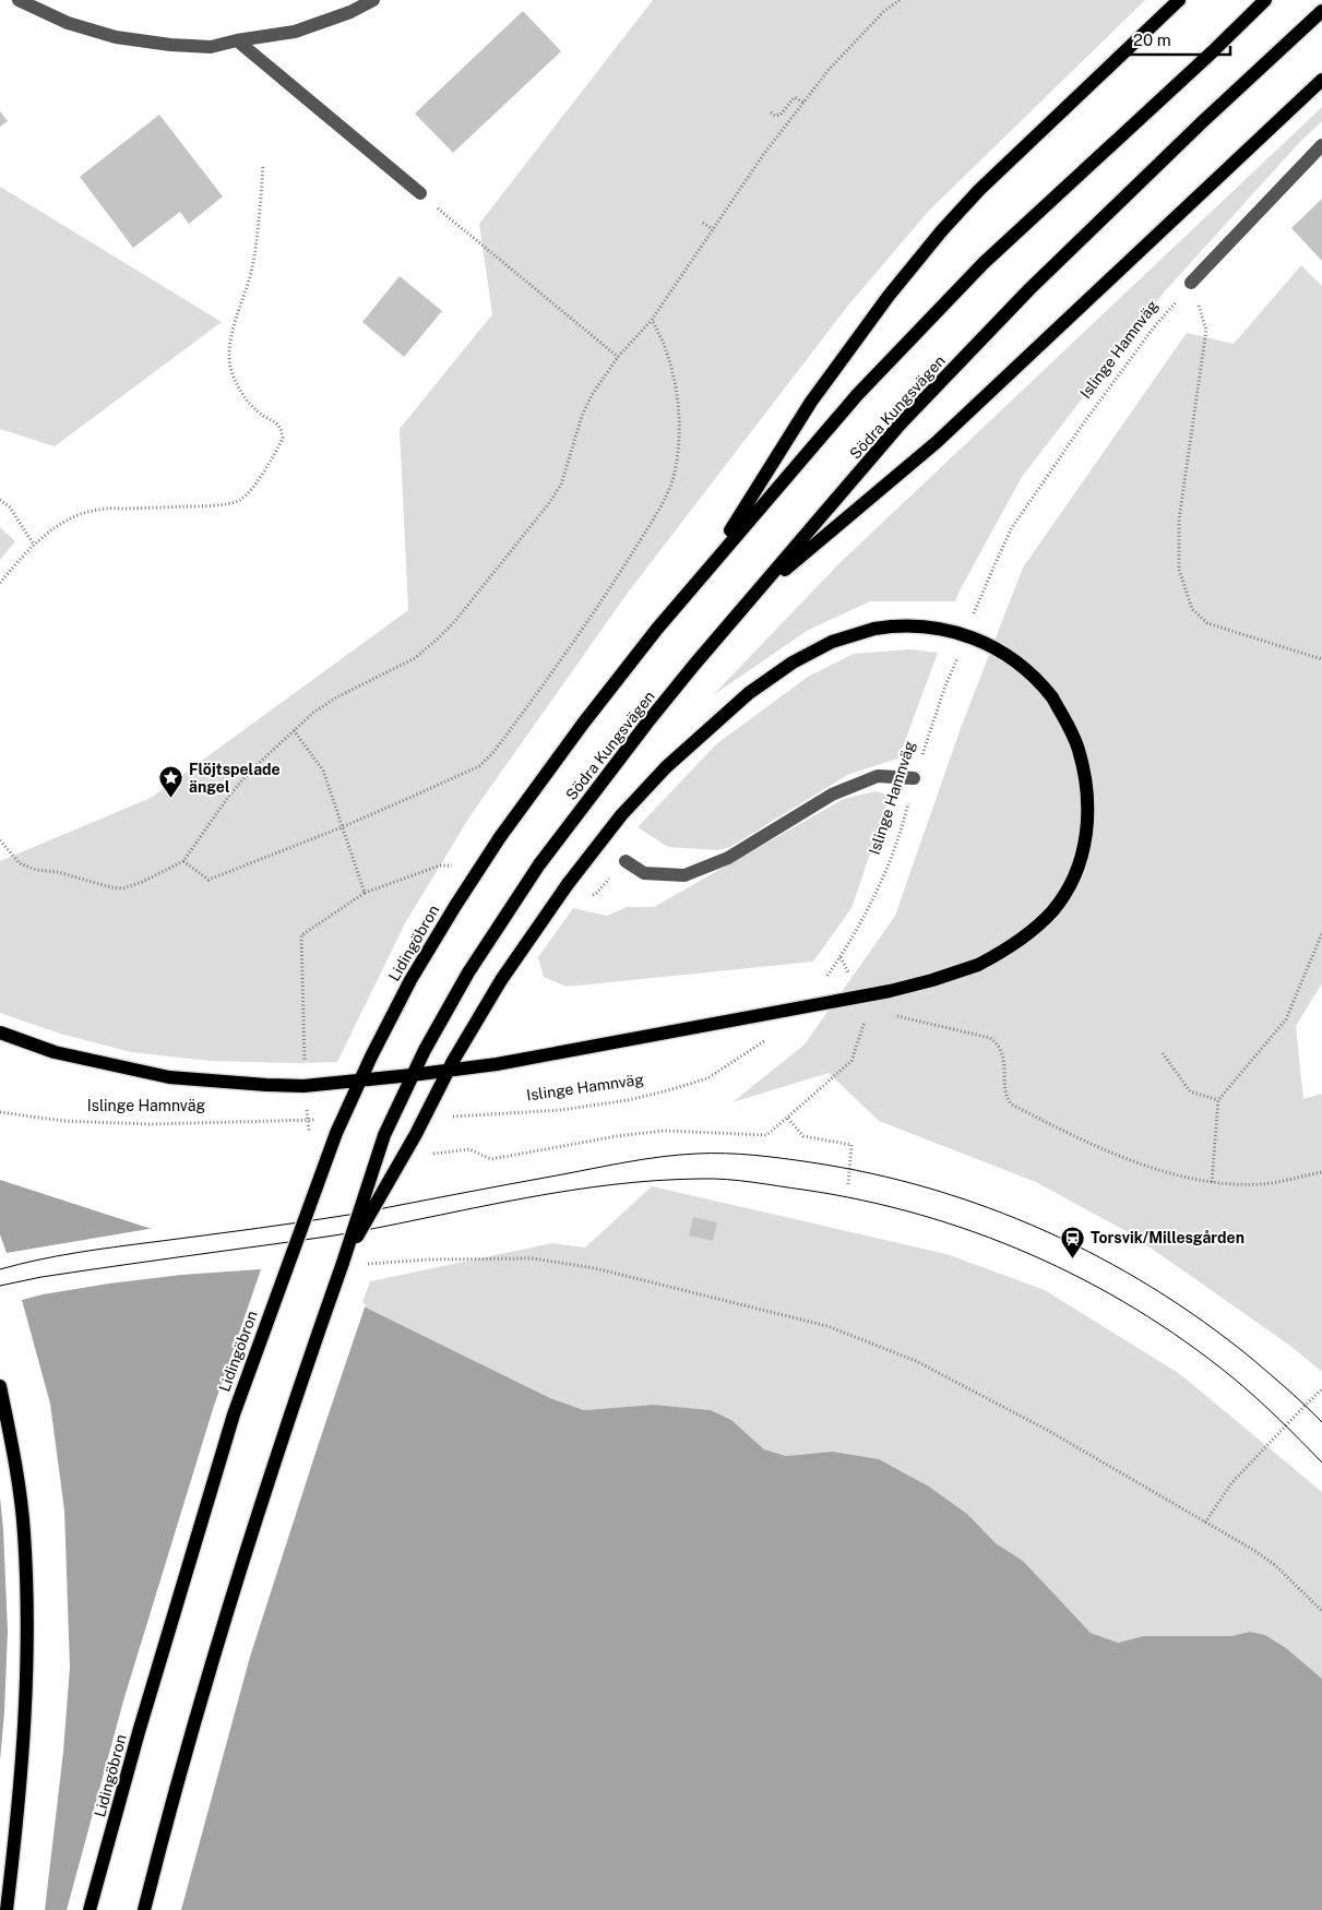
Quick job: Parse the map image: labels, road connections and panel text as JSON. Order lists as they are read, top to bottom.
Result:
{
  "streets": {
    "main road": ["Södra Kungsvägen", "Lidingöbron"],
    "path": ["Islinge Hamnväg"]
  },
  "places": {
    "place": ["Flöjtspelade ängel"],
    "station": ["Torsvik/Millesgården"]
  },
  "scale_bar": "20 m"
}
